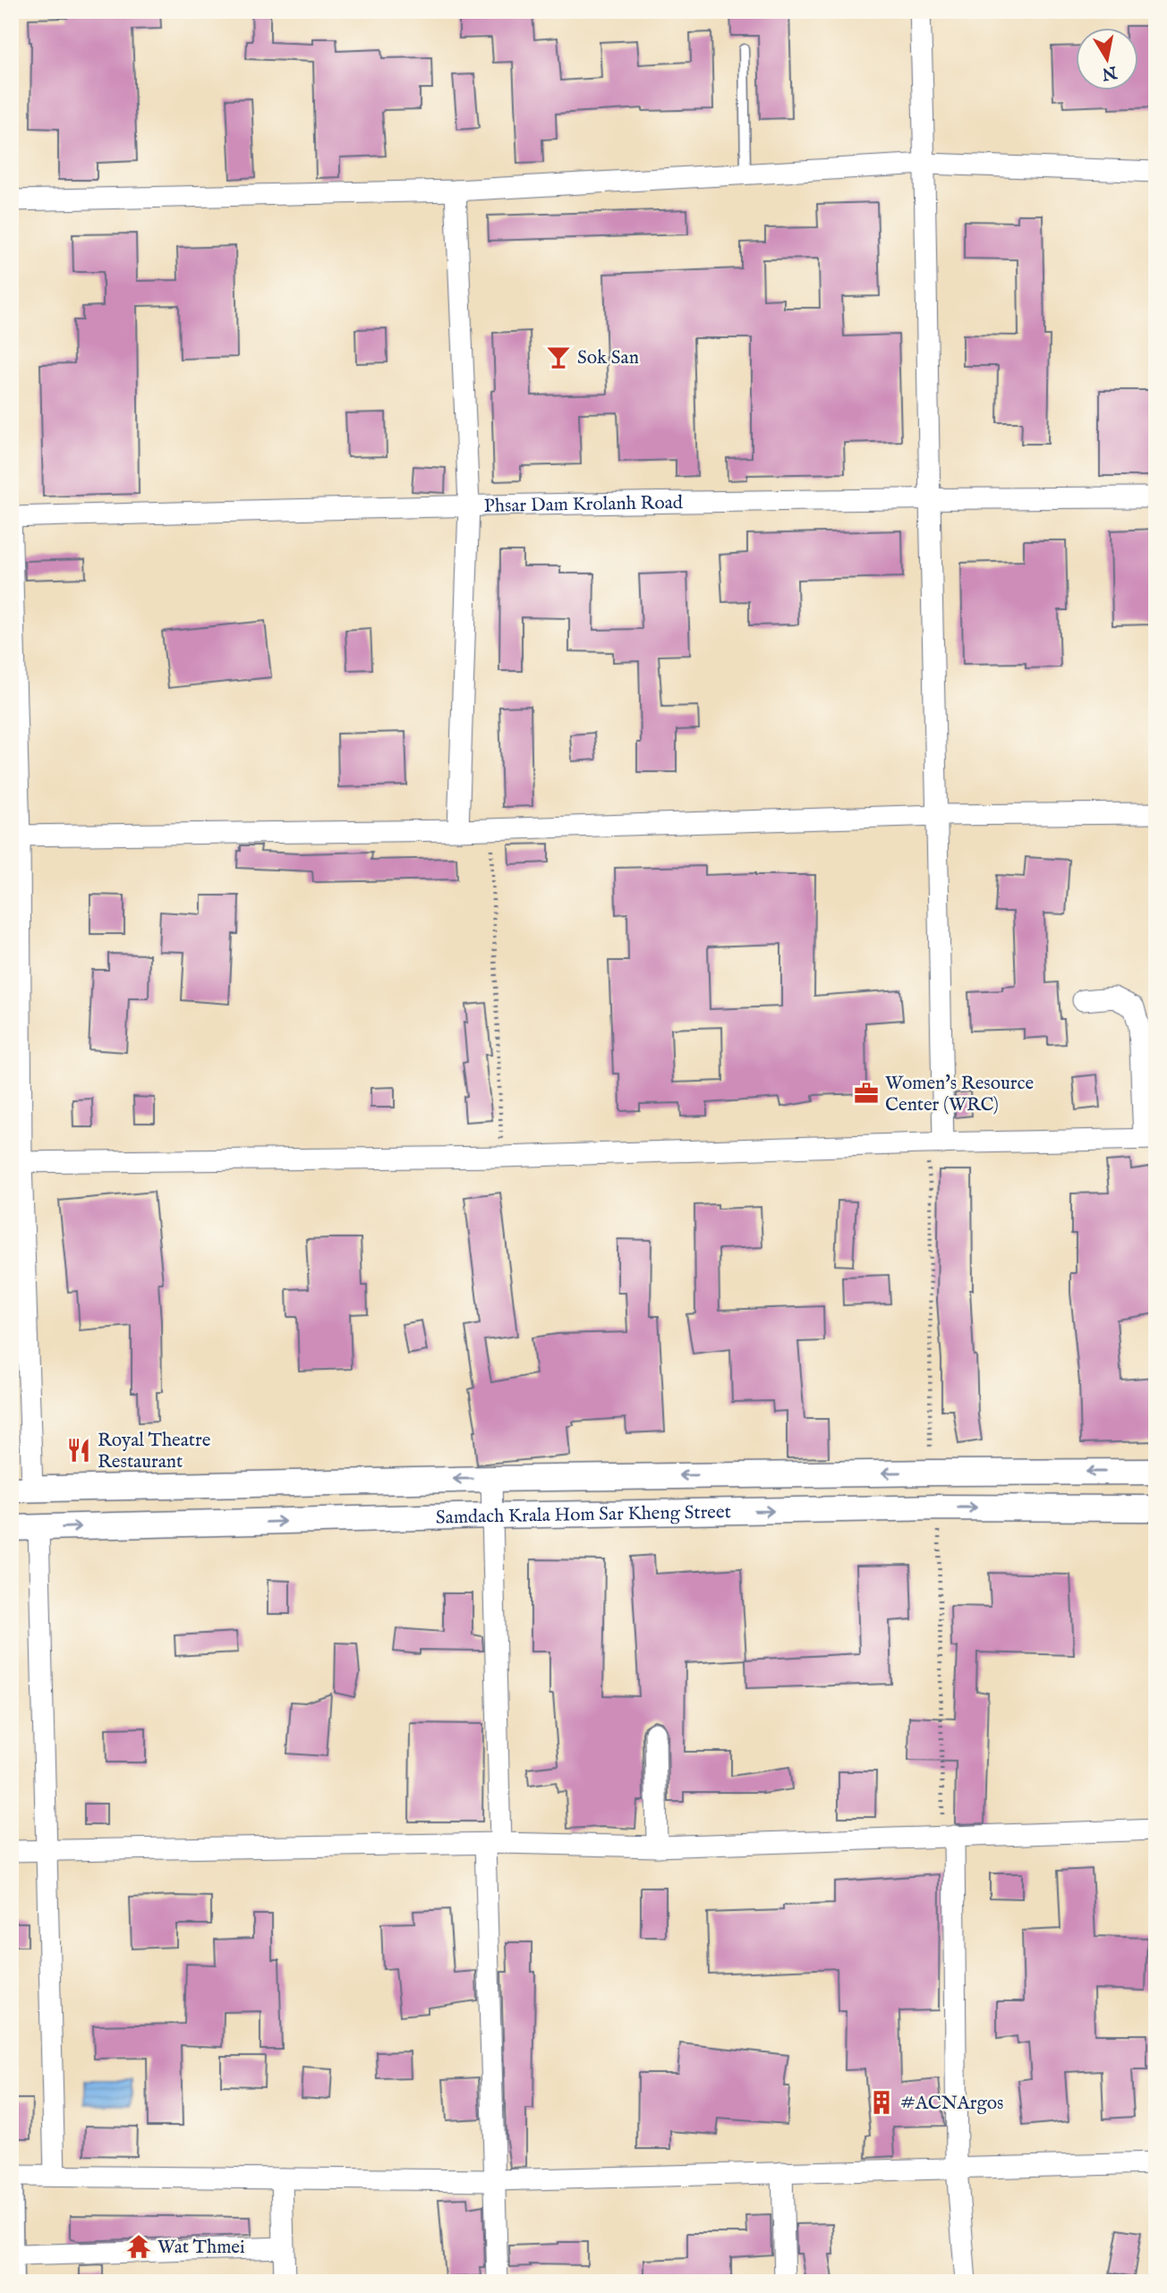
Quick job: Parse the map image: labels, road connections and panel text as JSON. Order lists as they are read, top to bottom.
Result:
{
  "streets": {
    "street": ["Phsar Dam Krolanh Road", "Samdach Krala Hom Sar Kheng Street"]
  },
  "places": {
    "bar": ["Sok San"],
    "office": ["Women's Resource Center (WRC)"],
    "restaurant": ["Royal Theatre Restaurant"],
    "building": ["#ACNArgos"],
    "temple": ["Wat Thmei"]
  },
  "north": "bottom"
}
